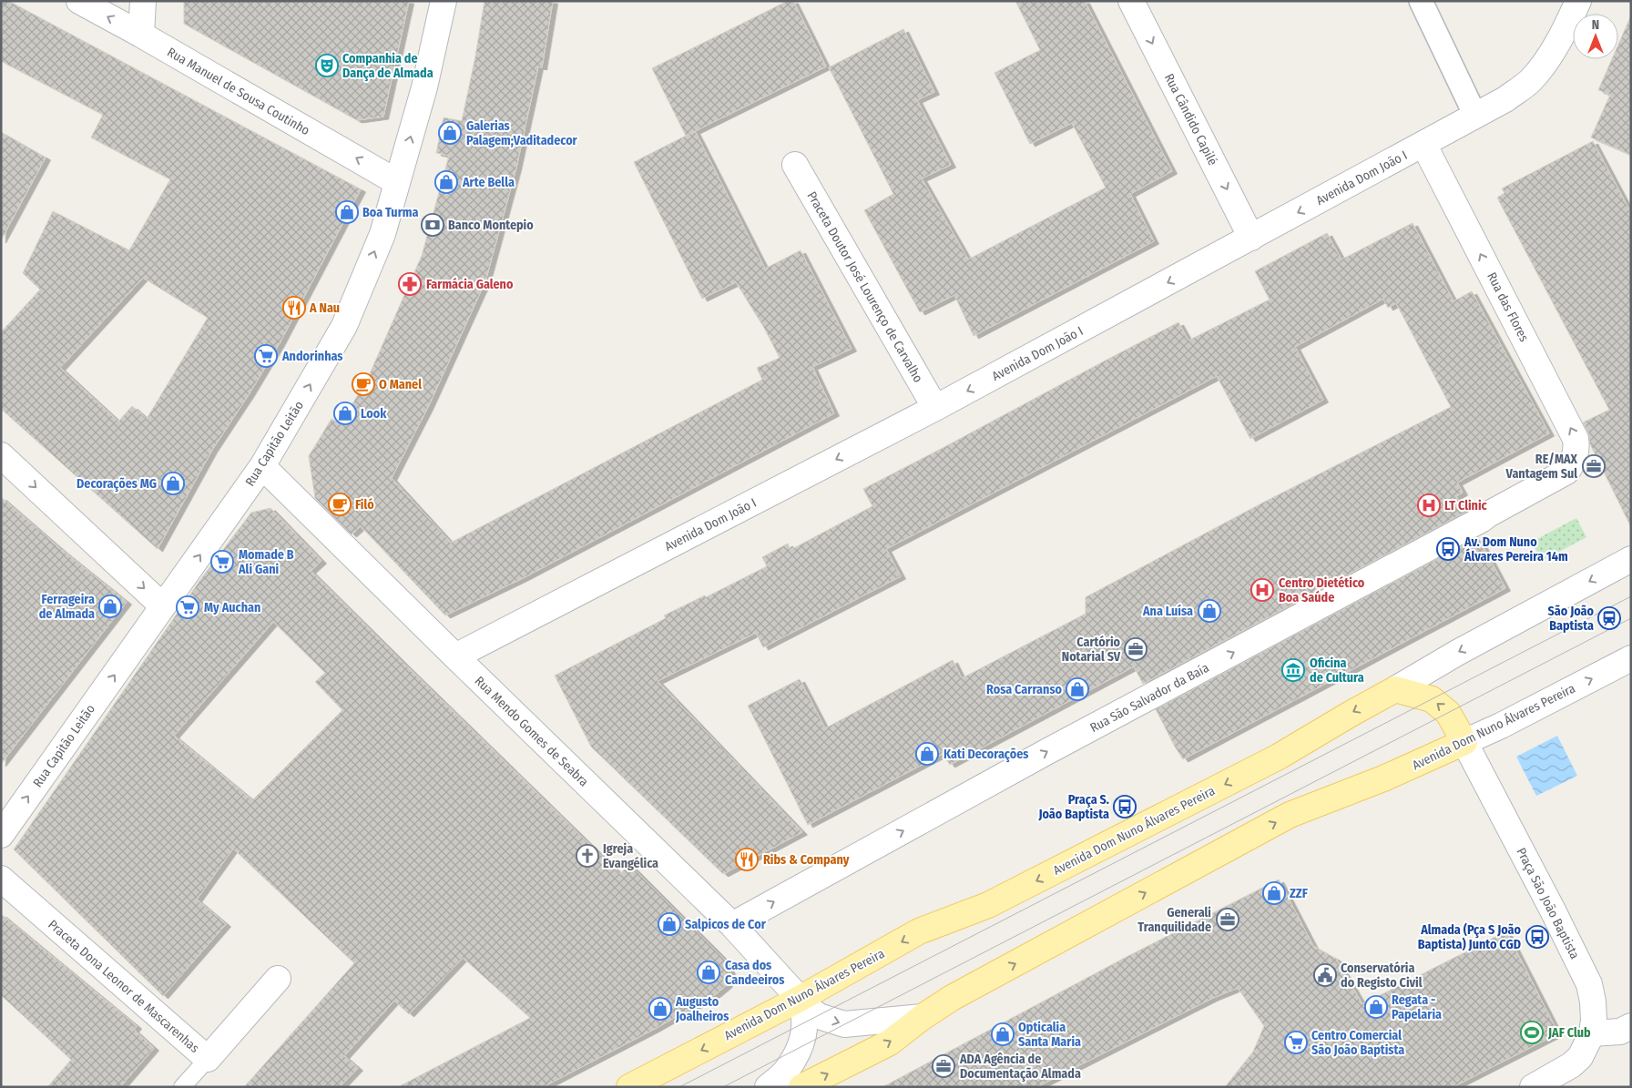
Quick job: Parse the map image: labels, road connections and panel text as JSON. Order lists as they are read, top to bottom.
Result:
{
  "streets": {
    "main road": ["Avenida Dom Nuno Álvares Pereira"],
    "street": [
      "Rua Manuel de Sousa Coutinho",
      "Rua Cândido Capilé",
      "Avenida Dom João I",
      "Praceta Doutor José Lourenço de Carvalho",
      "Rua das Flores",
      "Rua Capitão Leitão",
      "Rua São Salvador da Baía",
      "Rua Mendo Gomes de Seabra",
      "Praça São João Baptista",
      "Praceta Dona Leonor de Mascarenhas"
    ]
  },
  "crossings": [
    ["Rua Manuel de Sousa Coutinho", "Rua Capitão Leitão"],
    ["Rua Cândido Capilé", "Avenida Dom João I"],
    ["Avenida Dom João I", "Praceta Doutor José Lourenço de Carvalho"],
    ["Avenida Dom João I", "Rua das Flores"],
    ["Avenida Dom João I", "Rua Mendo Gomes de Seabra"],
    ["Rua das Flores", "Rua São Salvador da Baía"],
    ["Rua Capitão Leitão", "Rua Mendo Gomes de Seabra"],
    ["Rua São Salvador da Baía", "Rua Mendo Gomes de Seabra"],
    ["Avenida Dom Nuno Álvares Pereira", "Rua Mendo Gomes de Seabra"],
    ["Avenida Dom Nuno Álvares Pereira", "Praça São João Baptista"]
  ],
  "one_way": [
    "Rua Manuel de Sousa Coutinho",
    "Rua Cândido Capilé",
    "Avenida Dom João I",
    "Rua das Flores",
    "Rua Capitão Leitão",
    "Rua São Salvador da Baía"
  ],
  "places": {
    "theatre": ["Companhia de Dança de Almada"],
    "shop": [
      "Galerias Palagem;Vaditadecor",
      "Arte Bella",
      "Boa Turma",
      "Look",
      "Decorações MG",
      "Ferrageira de Almada",
      "Ana Luísa",
      "Rosa Carranso",
      "Kati Decorações",
      "ZZF",
      "Salpicos de Cor",
      "Casa dos Candeeiros",
      "Regata - Papelaria",
      "Augusto Joalheiros",
      "Opticalia Santa Maria"
    ],
    "bank": ["Banco Montepio"],
    "pharmacy": ["Farmácia Galeno"],
    "restaurant": ["A Nau", "Ribs & Company"],
    "supermarket": [
      "Andorinhas",
      "Momade B Ali Gani",
      "My Auchan",
      "Centro Comercial São João Baptista"
    ],
    "cafe": ["O Manel", "Filó"],
    "office": [
      "RE/MAX Vantagem Sul",
      "Cartório Notarial SV",
      "Generali Tranquilidade",
      "ADA Agência de Documentação Almada"
    ],
    "hospital": ["LT Clinic", "Centro Dietético Boa Saúde"],
    "bus stop": ["Av. Dom Nuno Álvares Pereira 14m", "Praça S. João Baptista", "Almada (Pça S João Baptista) Junto CGD"],
    "station": ["São João Baptista"],
    "museum": ["Oficina de Cultura"],
    "church": ["Igreja Evangélica"],
    "public building": ["Conservatória do Registo Civil"],
    "sports": ["JAF Club"]
  },
  "north": "top"
}
